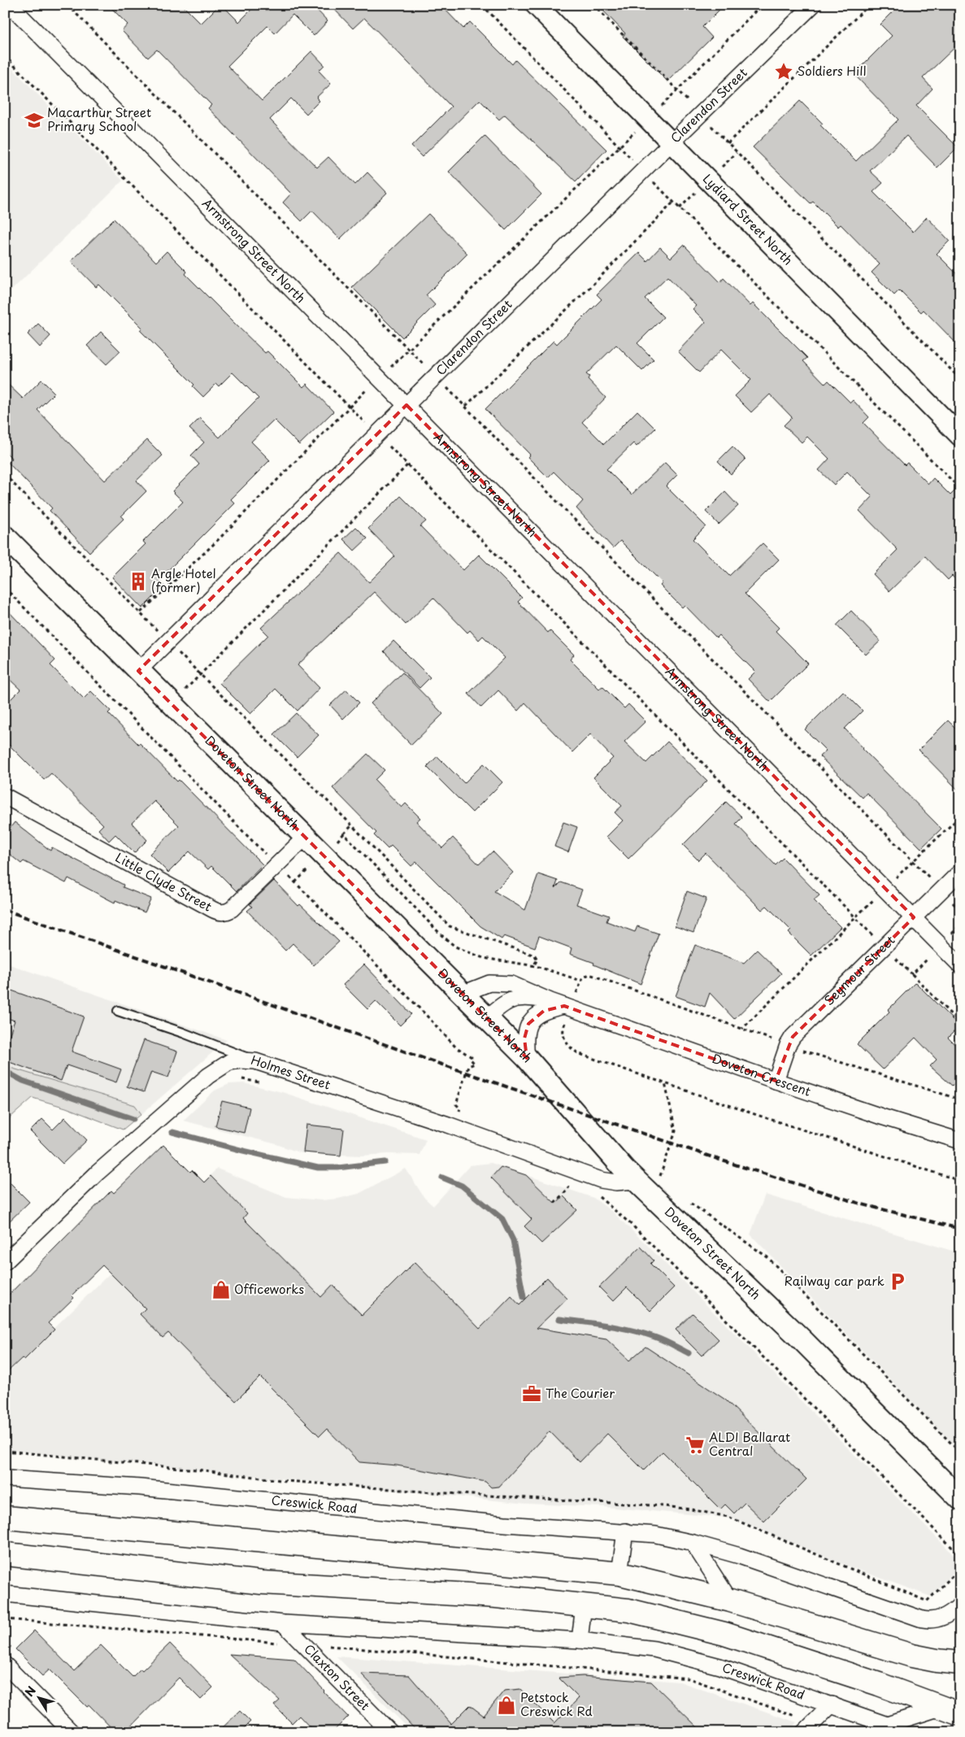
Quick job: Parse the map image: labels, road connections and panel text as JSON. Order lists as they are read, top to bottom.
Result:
{
  "streets": {
    "highway": ["Creswick Road"],
    "main road": ["Doveton Street North"],
    "street": [
      "Clarendon Street",
      "Lydiard Street North",
      "Armstrong Street North",
      "Little Clyde Street",
      "Seymour Street",
      "Holmes Street",
      "Doveton Crescent",
      "Claxton Street"
    ]
  },
  "crossings": [
    ["Clarendon Street", "Lydiard Street North"],
    ["Clarendon Street", "Armstrong Street North"],
    ["Clarendon Street", "Doveton Street North"],
    ["Armstrong Street North", "Seymour Street"],
    ["Doveton Street North", "Little Clyde Street"],
    ["Doveton Street North", "Holmes Street"],
    ["Doveton Street North", "Doveton Crescent"],
    ["Seymour Street", "Doveton Crescent"],
    ["Creswick Road", "Claxton Street"]
  ],
  "places": {
    "place": ["Soldiers Hill"],
    "school or university": ["Macarthur Street Primary School"],
    "building": ["Argle Hotel (former)"],
    "parking": ["Railway car park"],
    "shop": ["Officeworks", "Petstock Creswick Rd"],
    "office": ["The Courier"],
    "supermarket": ["ALDI Ballarat Central"]
  },
  "north": "top left"
}
